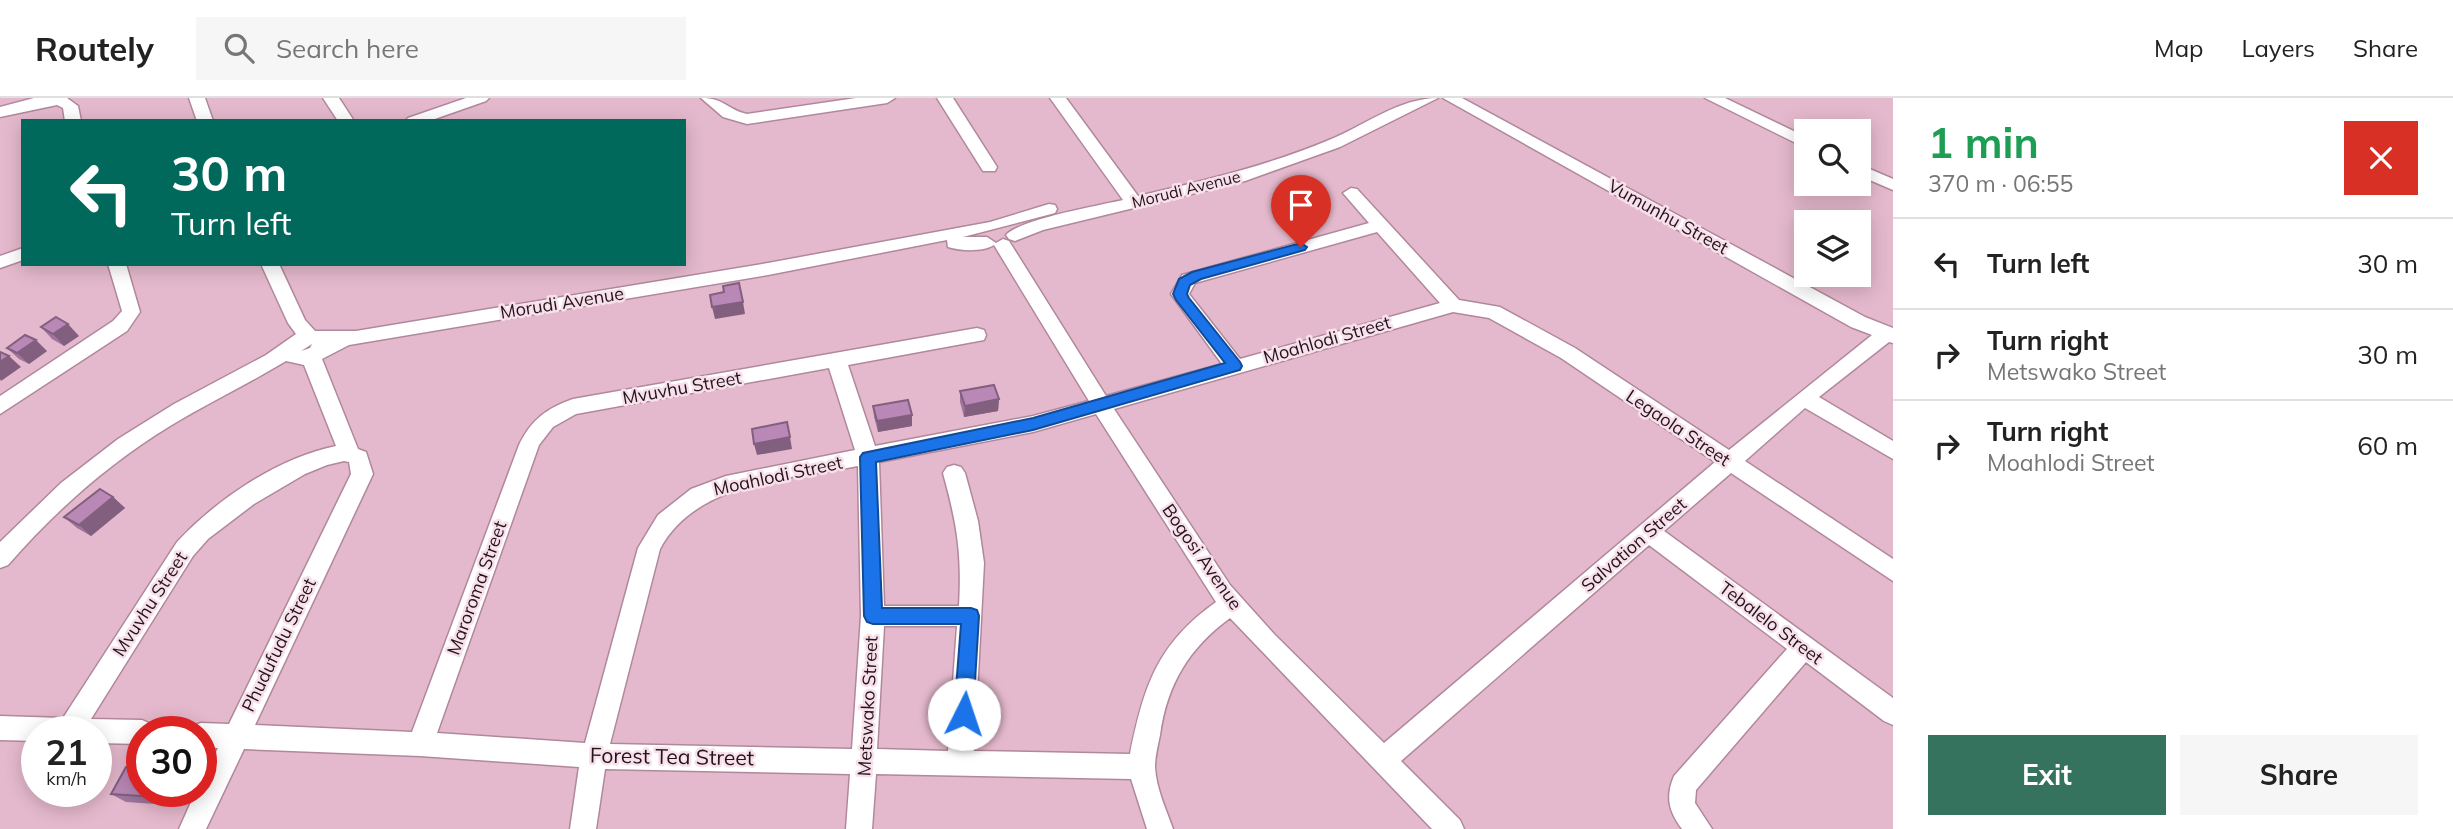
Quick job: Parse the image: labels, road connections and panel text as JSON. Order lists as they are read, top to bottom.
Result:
{
  "streets": {
    "street": [
      "Morudi Avenue",
      "Vumunhu Street",
      "Moahlodi Street",
      "Mvuvhu Street",
      "Legaola Street",
      "Salvation Street",
      "Bogosi Avenue",
      "Maroroma Street",
      "Tebalelo Street",
      "Phudufudu Street",
      "Metswako Street",
      "Forest Tea Street"
    ]
  },
  "crossings": [
    ["Morudi Avenue", "Bogosi Avenue"],
    ["Vumunhu Street", "Salvation Street"],
    ["Moahlodi Street", "Legaola Street"],
    ["Moahlodi Street", "Bogosi Avenue"],
    ["Moahlodi Street", "Metswako Street"],
    ["Moahlodi Street", "Forest Tea Street"],
    ["Mvuvhu Street", "Maroroma Street"],
    ["Mvuvhu Street", "Phudufudu Street"],
    ["Legaola Street", "Salvation Street"],
    ["Salvation Street", "Bogosi Avenue"],
    ["Salvation Street", "Tebalelo Street"],
    ["Maroroma Street", "Forest Tea Street"],
    ["Phudufudu Street", "Forest Tea Street"],
    ["Metswako Street", "Forest Tea Street"]
  ],
  "page": {
    "header": "Routely",
    "search": "Search here",
    "nav": ["Map", "Layers", "Share"],
    "heading": ["1 min", "370 m · 06:55"],
    "turn": ["30 m", "Turn left"],
    "list": [
      {
        "name": "Turn left",
        "value": "30 m"
      },
      {
        "name": "Turn right",
        "note": "Metswako Street",
        "value": "30 m"
      },
      {
        "name": "Turn right",
        "note": "Moahlodi Street",
        "value": "60 m"
      }
    ],
    "speed": "21 km/h",
    "limit": "30",
    "buttons": ["Exit", "Share"]
  }
}
